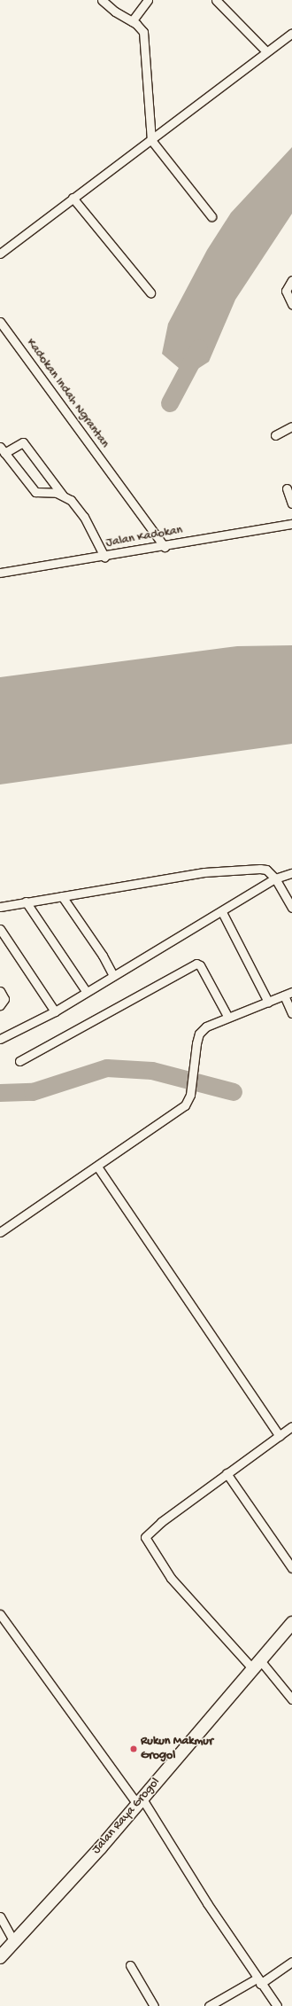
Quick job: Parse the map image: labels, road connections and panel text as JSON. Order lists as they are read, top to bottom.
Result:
{
  "streets": {
    "main road": ["Jalan Raya Grogol"],
    "street": ["Kadokan Indah Ngrantan", "Jalan Kadokan"]
  },
  "crossings": [
    ["Kadokan Indah Ngrantan", "Jalan Kadokan"]
  ],
  "places": ["Rukun Makmur Grogol"]
}
